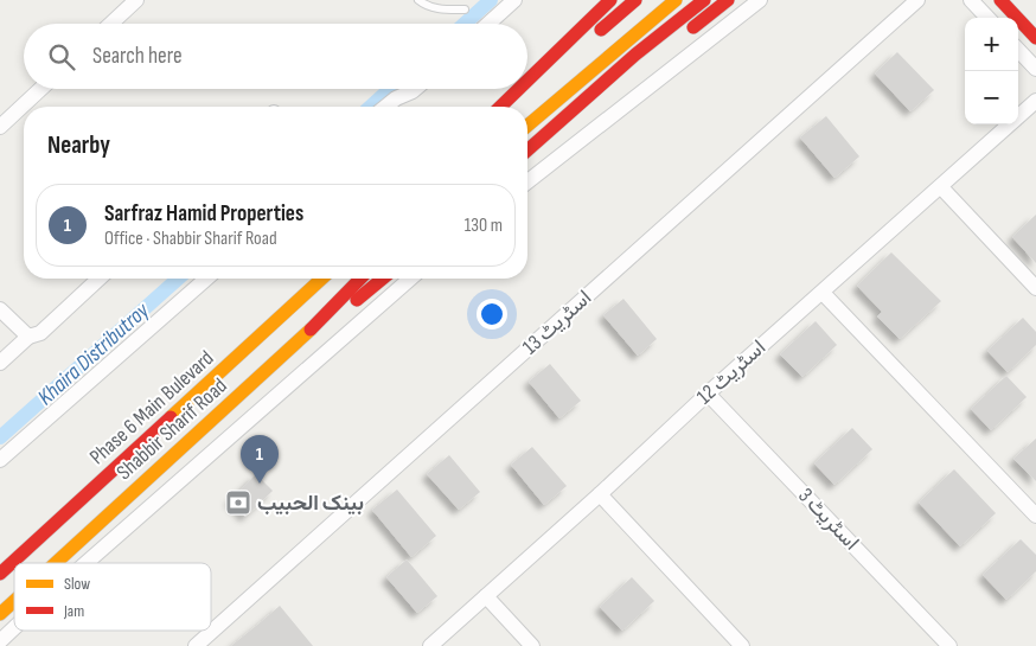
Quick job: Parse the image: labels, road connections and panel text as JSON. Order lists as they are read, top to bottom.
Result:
{
  "streets": {
    "main road": ["Phase 6 Main Bulevard", "Shabbir Sharif Road"],
    "street": ["اسٹریٹ 13", "اسٹریٹ 12", "اسٹریٹ 3"]
  },
  "crossings": [
    ["اسٹریٹ 12", "اسٹریٹ 3"]
  ],
  "water": ["Khaira Distributroy"],
  "places": {
    "bank": ["بينک الحبيب"]
  },
  "legend": ["Slow", "Jam"],
  "page": {
    "map_buttons": ["+", "−"],
    "search": "Search here",
    "heading": "Nearby",
    "list": [
      {
        "mark": "1",
        "name": "Sarfraz Hamid Properties",
        "note": "Office · Shabbir Sharif Road",
        "value": "130 m"
      }
    ],
    "pins": "1"
  }
}
